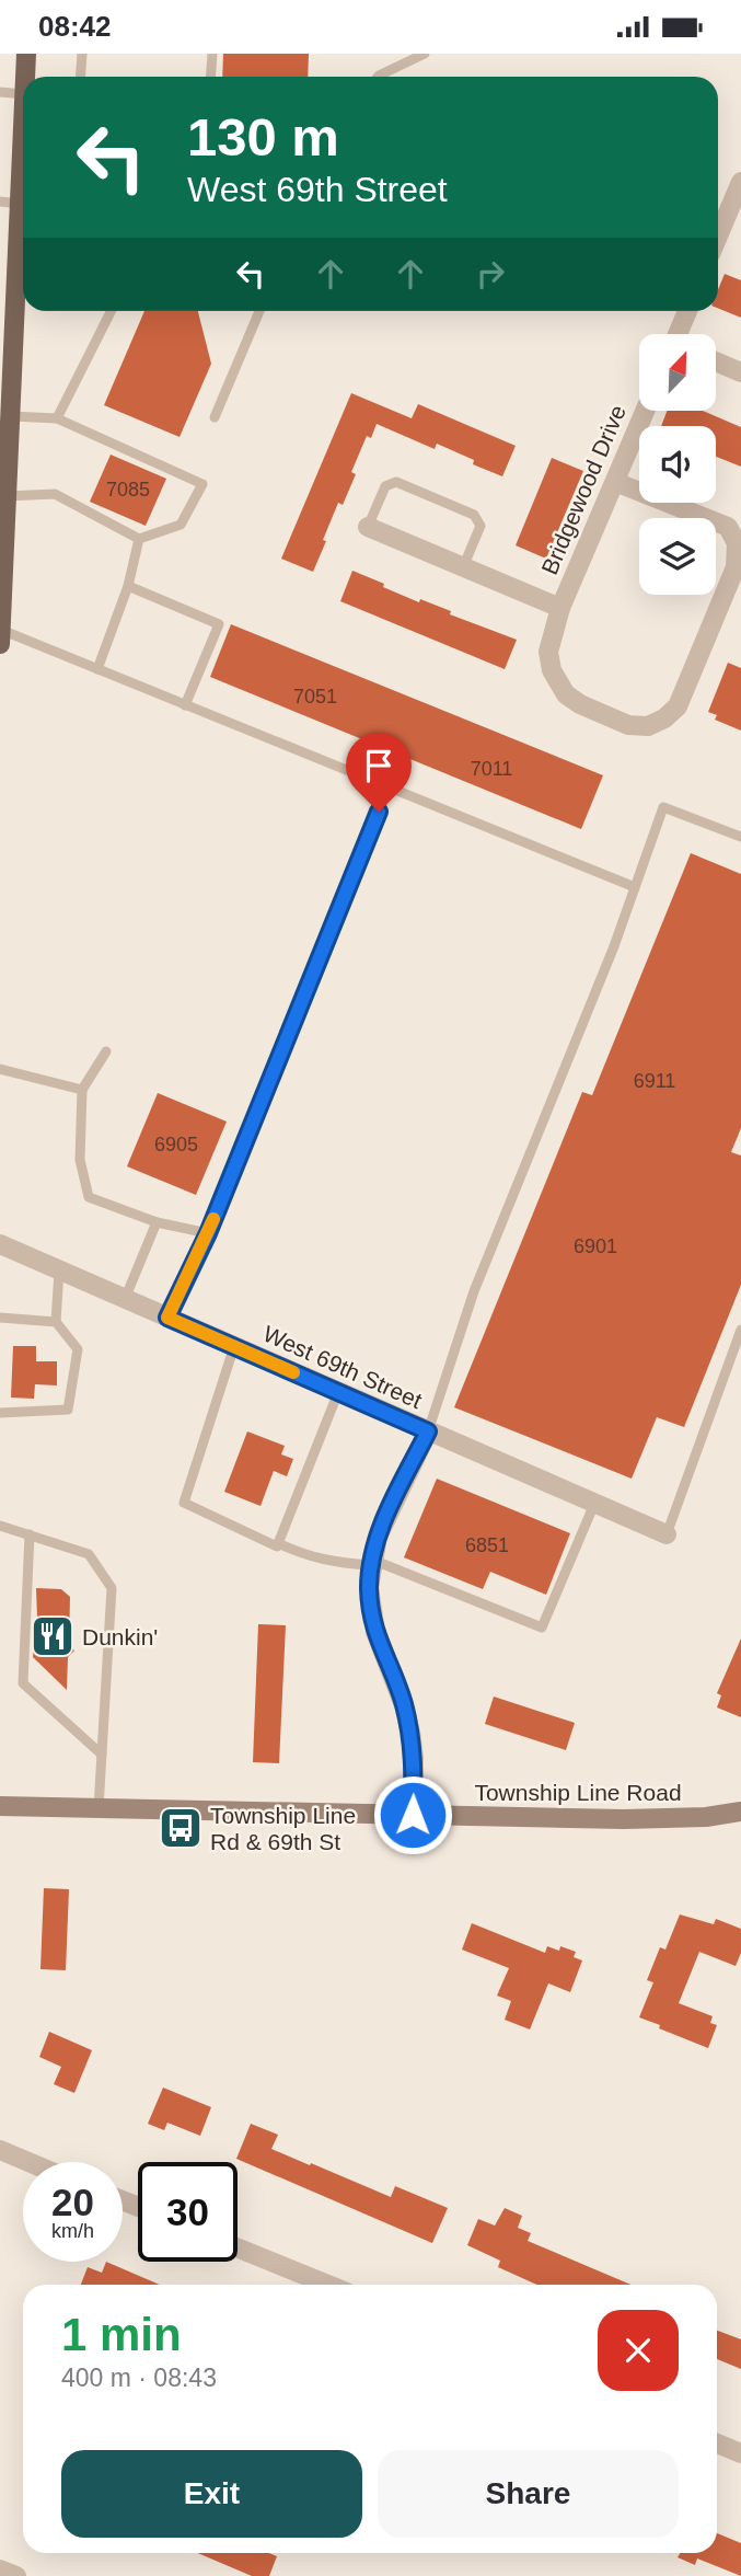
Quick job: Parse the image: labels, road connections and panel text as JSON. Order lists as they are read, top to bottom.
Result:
{
  "streets": {
    "main road": ["Township Line Road"],
    "street": ["Bridgewood Drive", "West 69th Street"]
  },
  "places": {
    "restaurant": ["Dunkin'"],
    "bus stop": ["Township Line Rd & 69th St"]
  },
  "house_numbers": [
    "7085",
    "7051",
    "7011",
    "6911",
    "6905",
    "6901",
    "6851"
  ],
  "north": "top right",
  "page": {
    "status": "08:42",
    "turn": ["130 m", "West 69th Street"],
    "speed": "20 km/h",
    "limit": "30",
    "heading": ["1 min", "400 m · 08:43"],
    "buttons": ["Exit", "Share"]
  }
}
